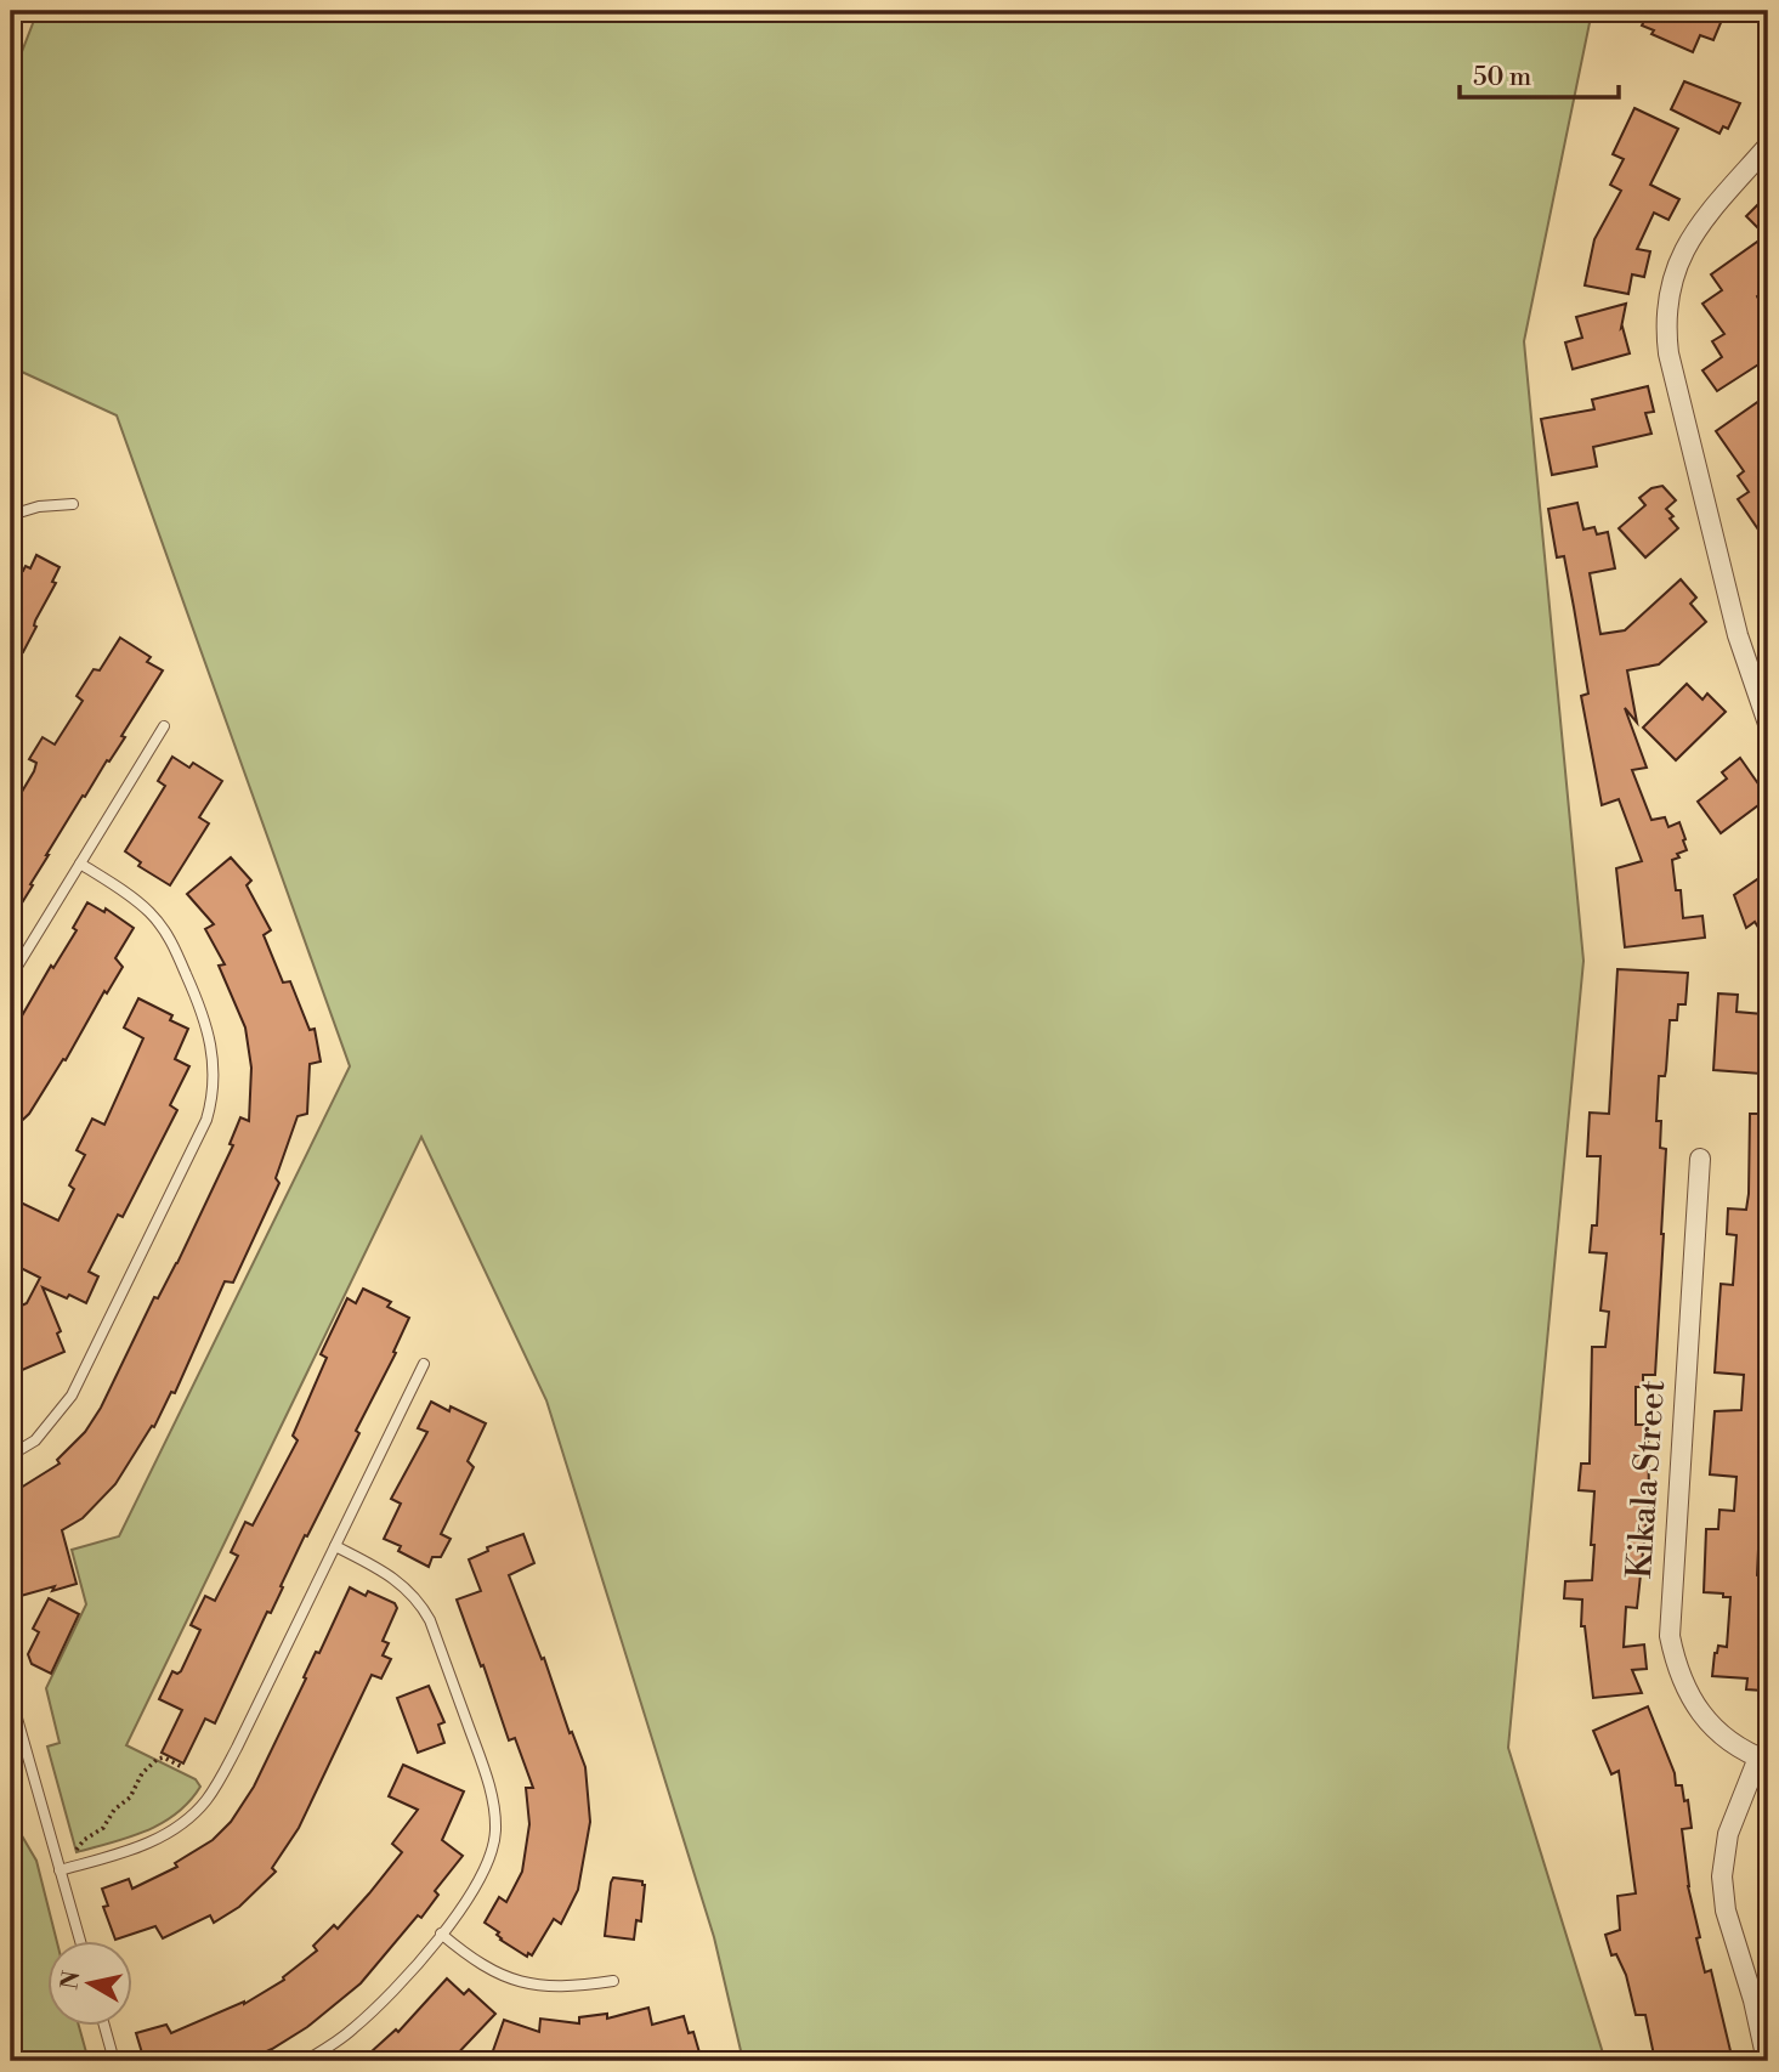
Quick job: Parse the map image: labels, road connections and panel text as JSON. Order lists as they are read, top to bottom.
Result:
{
  "streets": {
    "street": ["Kikala Street"]
  },
  "scale_bar": "50 m",
  "north": "left"
}
